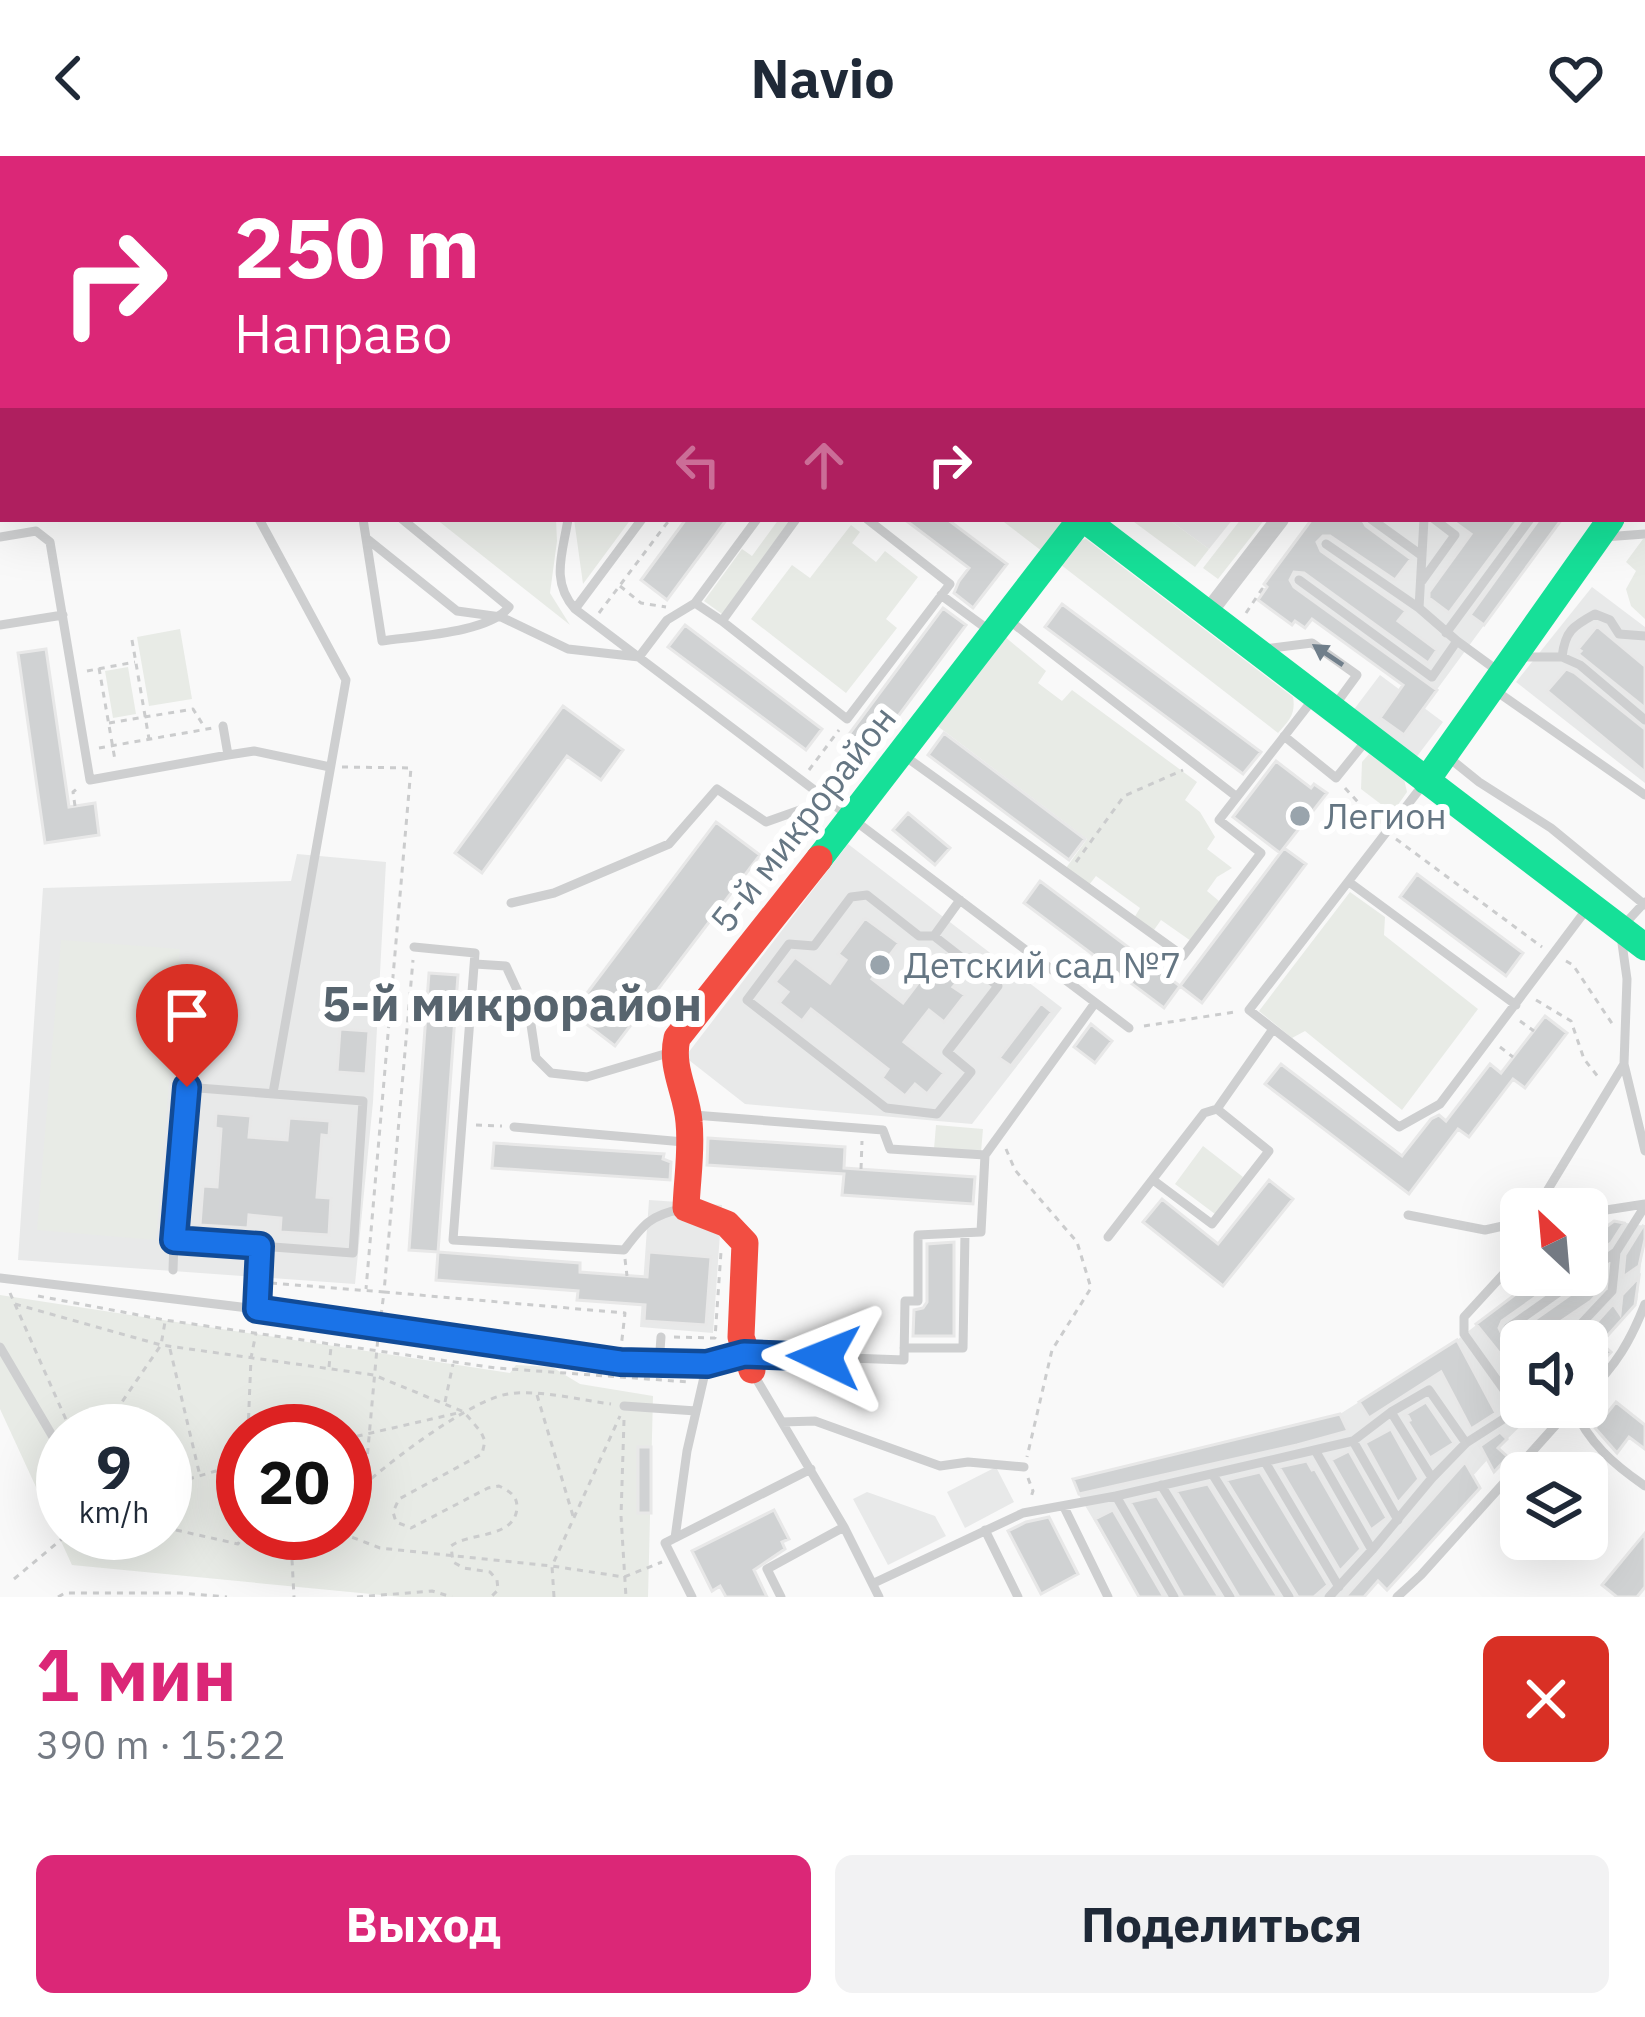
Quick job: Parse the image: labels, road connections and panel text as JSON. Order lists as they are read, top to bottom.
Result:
{
  "streets": {
    "street": ["5-й микрорайон"]
  },
  "districts": ["5-й микрорайон"],
  "places": ["Легион", "Детский сад №7"],
  "north": "top left",
  "page": {
    "header": "Navio",
    "turn": ["250 m", "Направо"],
    "speed": "9 km/h",
    "limit": "20",
    "heading": ["1 мин", "390 m · 15:22"],
    "buttons": ["Выход", "Поделиться"]
  }
}
